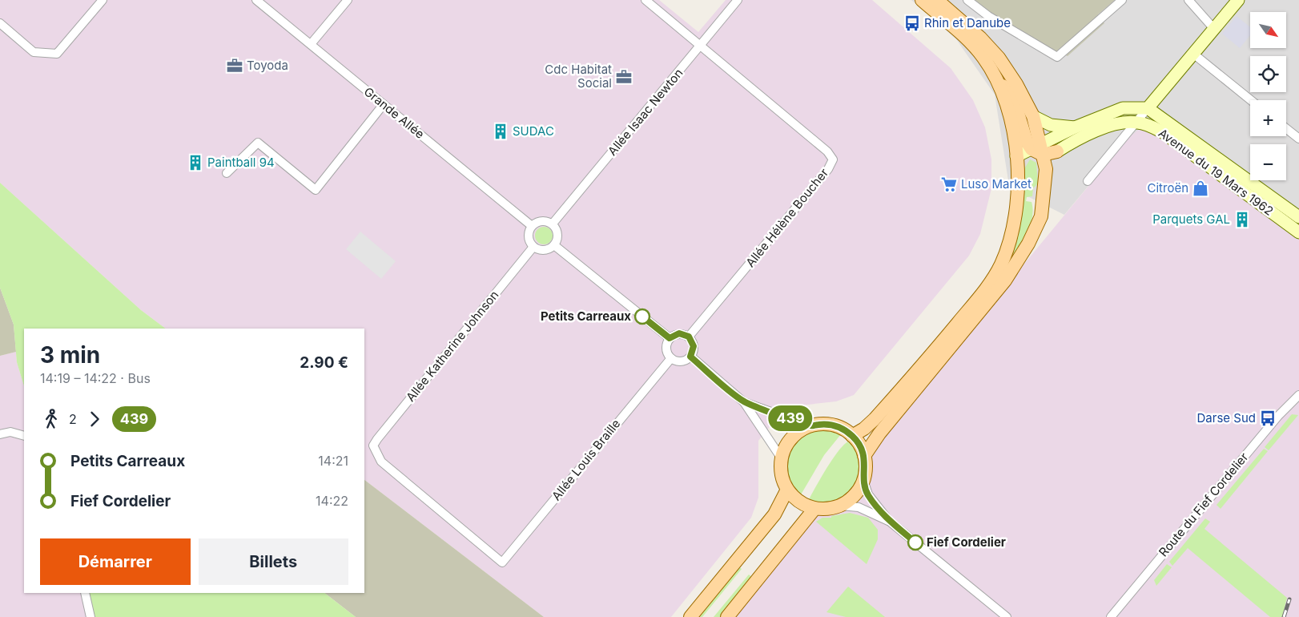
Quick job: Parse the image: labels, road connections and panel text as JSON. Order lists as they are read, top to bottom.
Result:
{
  "streets": {
    "main road": ["Avenue du 19 Mars 1962"],
    "street": [
      "Allée Isaac Newton",
      "Grande Allée",
      "Allée Hélène Boucher",
      "Allée Katherine Johnson",
      "Allée Louis Braille",
      "Route du Fief Cordelier"
    ]
  },
  "crossings": [
    ["Allée Isaac Newton", "Grande Allée"],
    ["Allée Isaac Newton", "Allée Hélène Boucher"],
    ["Allée Isaac Newton", "Allée Katherine Johnson"],
    ["Grande Allée", "Allée Katherine Johnson"],
    ["Allée Hélène Boucher", "Allée Louis Braille"],
    ["Allée Katherine Johnson", "Allée Louis Braille"]
  ],
  "places": {
    "bus stop": ["Rhin et Danube", "Darse Sud"],
    "office": ["Toyoda", "Cdc Habitat Social"],
    "building": ["SUDAC", "Paintball 94", "Parquets GAL"],
    "supermarket": ["Luso Market"],
    "shop": ["Citroën"],
    "other": ["Petits Carreaux", "Fief Cordelier"]
  },
  "lines": ["bus line 439"],
  "north": "bottom right",
  "page": {
    "on_map": "439",
    "map_buttons": ["+", "−"],
    "heading": ["3 min", "14:19 – 14:22 · Bus", "2.90 €"],
    "legs": ["2", "439"],
    "list": [
      {
        "name": "Petits Carreaux",
        "value": "14:21"
      },
      {
        "name": "Fief Cordelier",
        "value": "14:22"
      }
    ],
    "buttons": ["Démarrer", "Billets"]
  }
}
